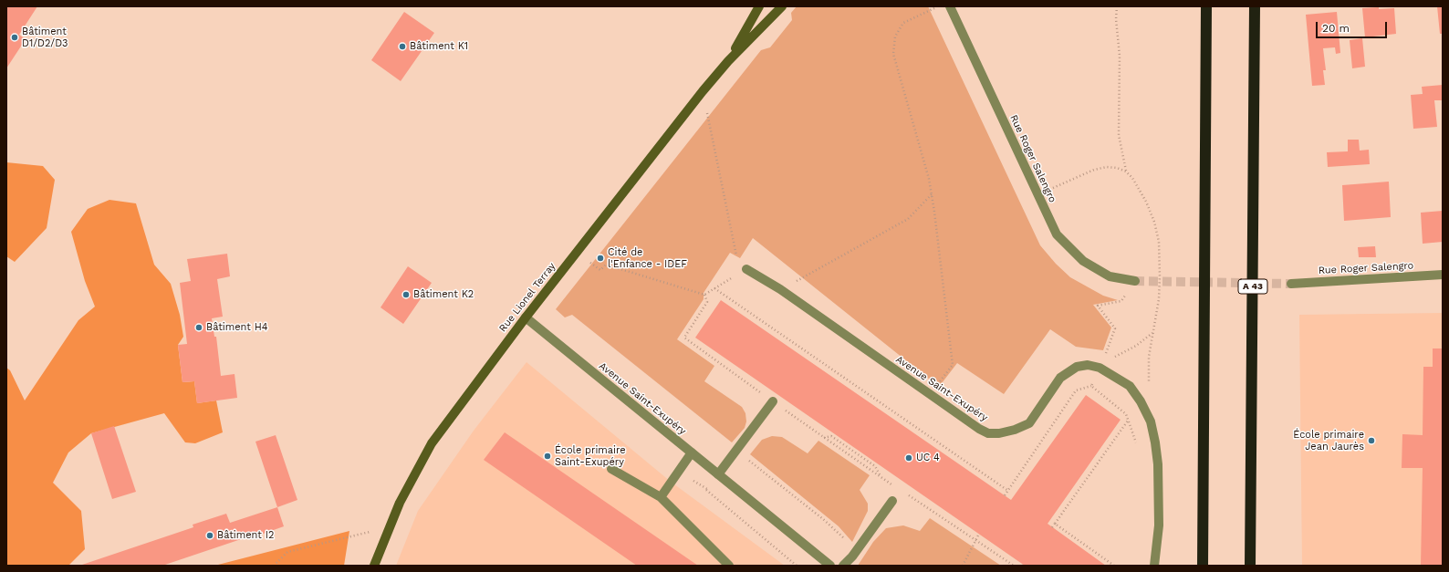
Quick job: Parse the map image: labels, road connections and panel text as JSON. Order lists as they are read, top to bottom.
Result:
{
  "streets": {
    "highway": ["A 43"],
    "main road": ["Rue Lionel Terray"],
    "street": ["Rue Roger Salengro", "Avenue Saint-Exupéry"]
  },
  "crossings": [
    ["Rue Lionel Terray", "Avenue Saint-Exupéry"]
  ],
  "places": [
    "Bâtiment D1/D2/D3",
    "Bâtiment K1",
    "Cité de l'Enfance - IDEF",
    "Bâtiment K2",
    "Bâtiment H4",
    "École primaire Jean Jaurès",
    "École primaire Saint-Exupéry",
    "UC 4",
    "Bâtiment I2"
  ],
  "scale_bar": "20 m"
}
